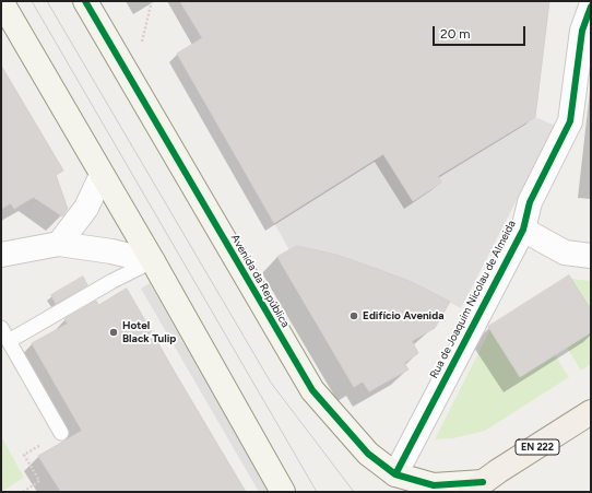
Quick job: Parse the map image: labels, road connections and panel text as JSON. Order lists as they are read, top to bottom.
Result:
{
  "streets": {
    "main road": ["Avenida da República", "EN 222"],
    "street": ["Rua de Joaquim Nicolau de Almeida"]
  },
  "crossings": [
    ["Avenida da República", "Rua de Joaquim Nicolau de Almeida"],
    ["Avenida da República", "EN 222"]
  ],
  "places": ["Edifício Avenida", "Hotel Black Tulip"],
  "scale_bar": "20 m"
}
